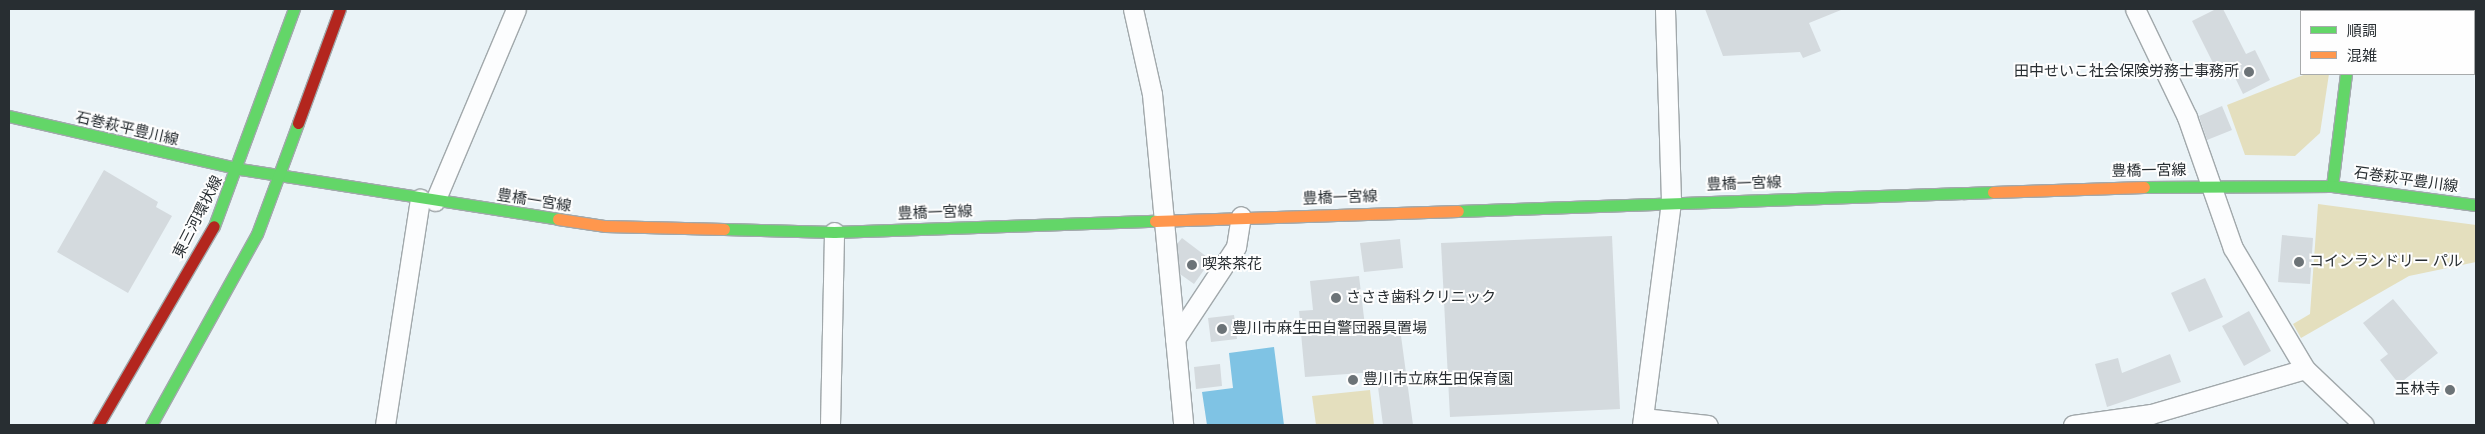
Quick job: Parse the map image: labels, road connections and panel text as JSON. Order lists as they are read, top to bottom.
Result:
{
  "streets": {
    "main road": ["石巻萩平豊川線", "豊橋一宮線", "東三河環状線"]
  },
  "crossings": [
    ["石巻萩平豊川線", "豊橋一宮線"],
    ["石巻萩平豊川線", "東三河環状線"],
    ["豊橋一宮線", "東三河環状線"]
  ],
  "places": [
    "田中せいこ社会保険労務士事務所",
    "コインランドリー パル",
    "喫茶茶花",
    "ささき歯科クリニック",
    "豊川市麻生田自警団器具置場",
    "豊川市立麻生田保育園",
    "玉林寺"
  ],
  "legend": ["順調", "混雑"]
}
